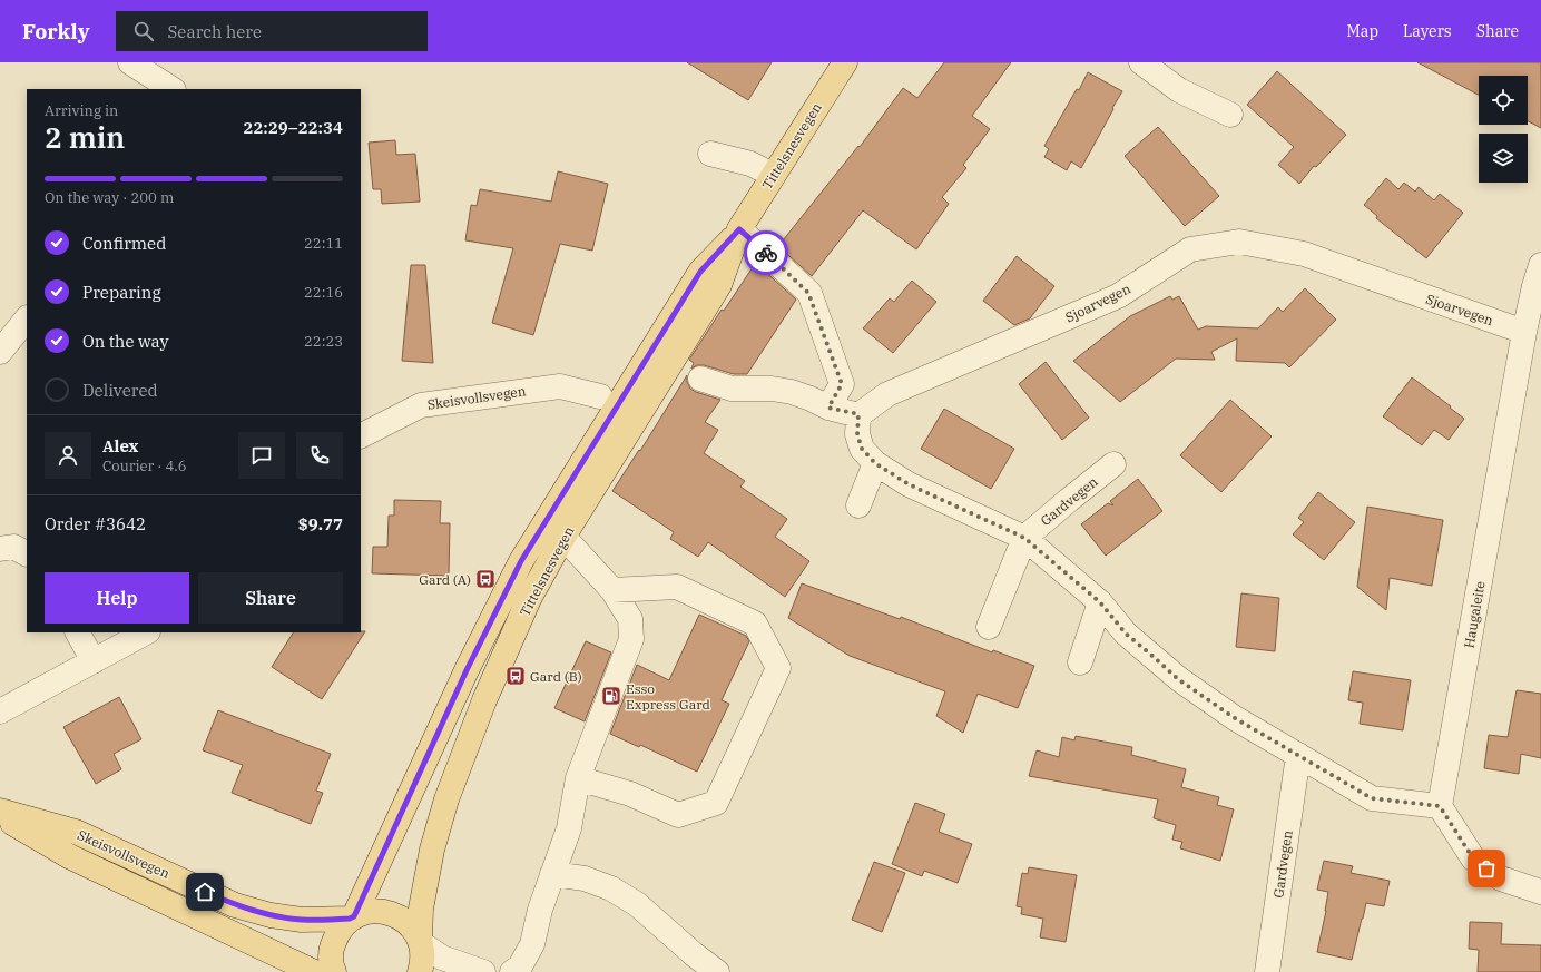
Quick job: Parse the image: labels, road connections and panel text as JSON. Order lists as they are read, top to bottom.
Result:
{
  "streets": {
    "main road": ["Tittelsnesvegen", "Skeisvollsvegen"],
    "street": ["Sjoarvegen", "Gardvegen", "Haugaleite"]
  },
  "crossings": [
    ["Tittelsnesvegen", "Skeisvollsvegen"],
    ["Sjoarvegen", "Haugaleite"]
  ],
  "places": {
    "bus stop": ["Gard (A)", "Gard (B)"],
    "fuel station": ["Esso Express Gard"]
  },
  "page": {
    "header": "Forkly",
    "search": "Search here",
    "nav": ["Map", "Layers", "Share"],
    "heading": ["2 min", "Arriving in", "22:29–22:34"],
    "panel": [
      "Alex",
      "Courier · 4.6",
      "Order #3642",
      "$9.77"
    ],
    "bar": "On the way · 200 m",
    "list": [
      ["Confirmed", "22:11"],
      ["Preparing", "22:16"],
      ["On the way", "22:23"],
      "Delivered"
    ],
    "buttons": ["Help", "Share"]
  }
}
